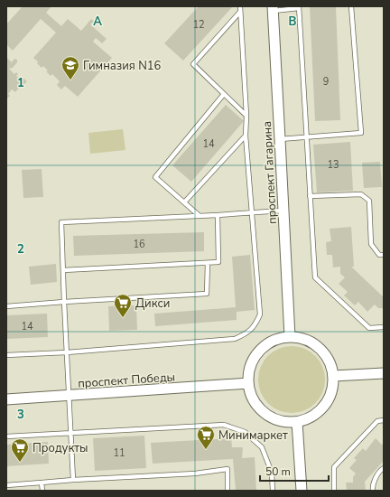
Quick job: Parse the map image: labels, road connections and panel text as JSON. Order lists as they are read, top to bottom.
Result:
{
  "streets": {
    "street": ["проспект Гагарина", "проспект Победы"]
  },
  "crossings": [
    ["проспект Гагарина", "проспект Победы"]
  ],
  "places": {
    "school or university": ["Гимназия N16"],
    "supermarket": ["Дикси", "Минимаркет", "Продукты"]
  },
  "house_numbers": [
    "12",
    "9",
    "14",
    "13",
    "16",
    "14",
    "11"
  ],
  "scale_bar": "50 m",
  "grid": {
    "columns": ["A", "B"],
    "rows": ["1", "2", "3"]
  }
}
